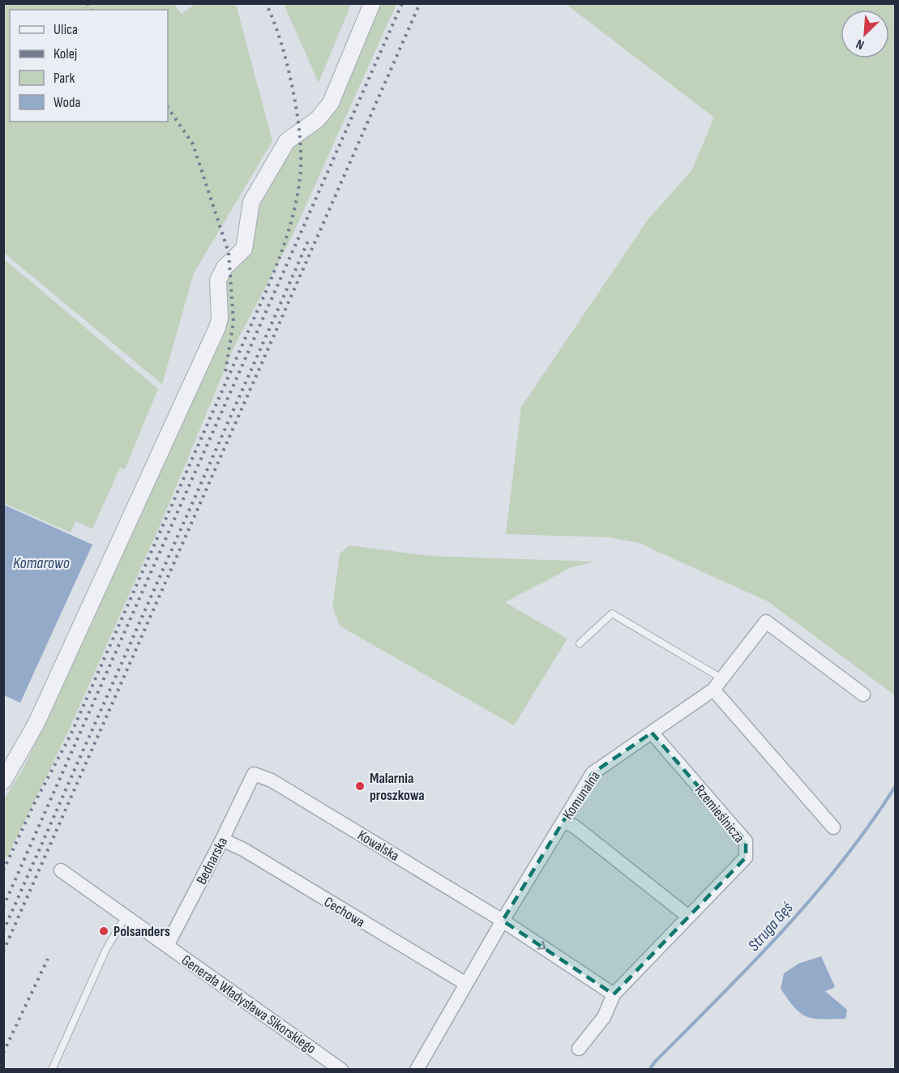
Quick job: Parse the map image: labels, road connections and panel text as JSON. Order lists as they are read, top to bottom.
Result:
{
  "streets": {
    "street": [
      "Komunalna",
      "Rzemieślnicza",
      "Kowalska",
      "Bednarska",
      "Cechowa",
      "Generała Władysława Sikorskiego"
    ]
  },
  "crossings": [
    ["Komunalna", "Rzemieślnicza"],
    ["Komunalna", "Kowalska"],
    ["Komunalna", "Cechowa"],
    ["Kowalska", "Bednarska"],
    ["Bednarska", "Cechowa"],
    ["Bednarska", "Generała Władysława Sikorskiego"]
  ],
  "water": ["Komarowo", "Struga Gęś"],
  "places": ["Malarnia proszkowa", "Polsanders"],
  "legend": [
    "Ulica",
    "Kolej",
    "Park",
    "Woda"
  ],
  "north": "bottom left"
}
